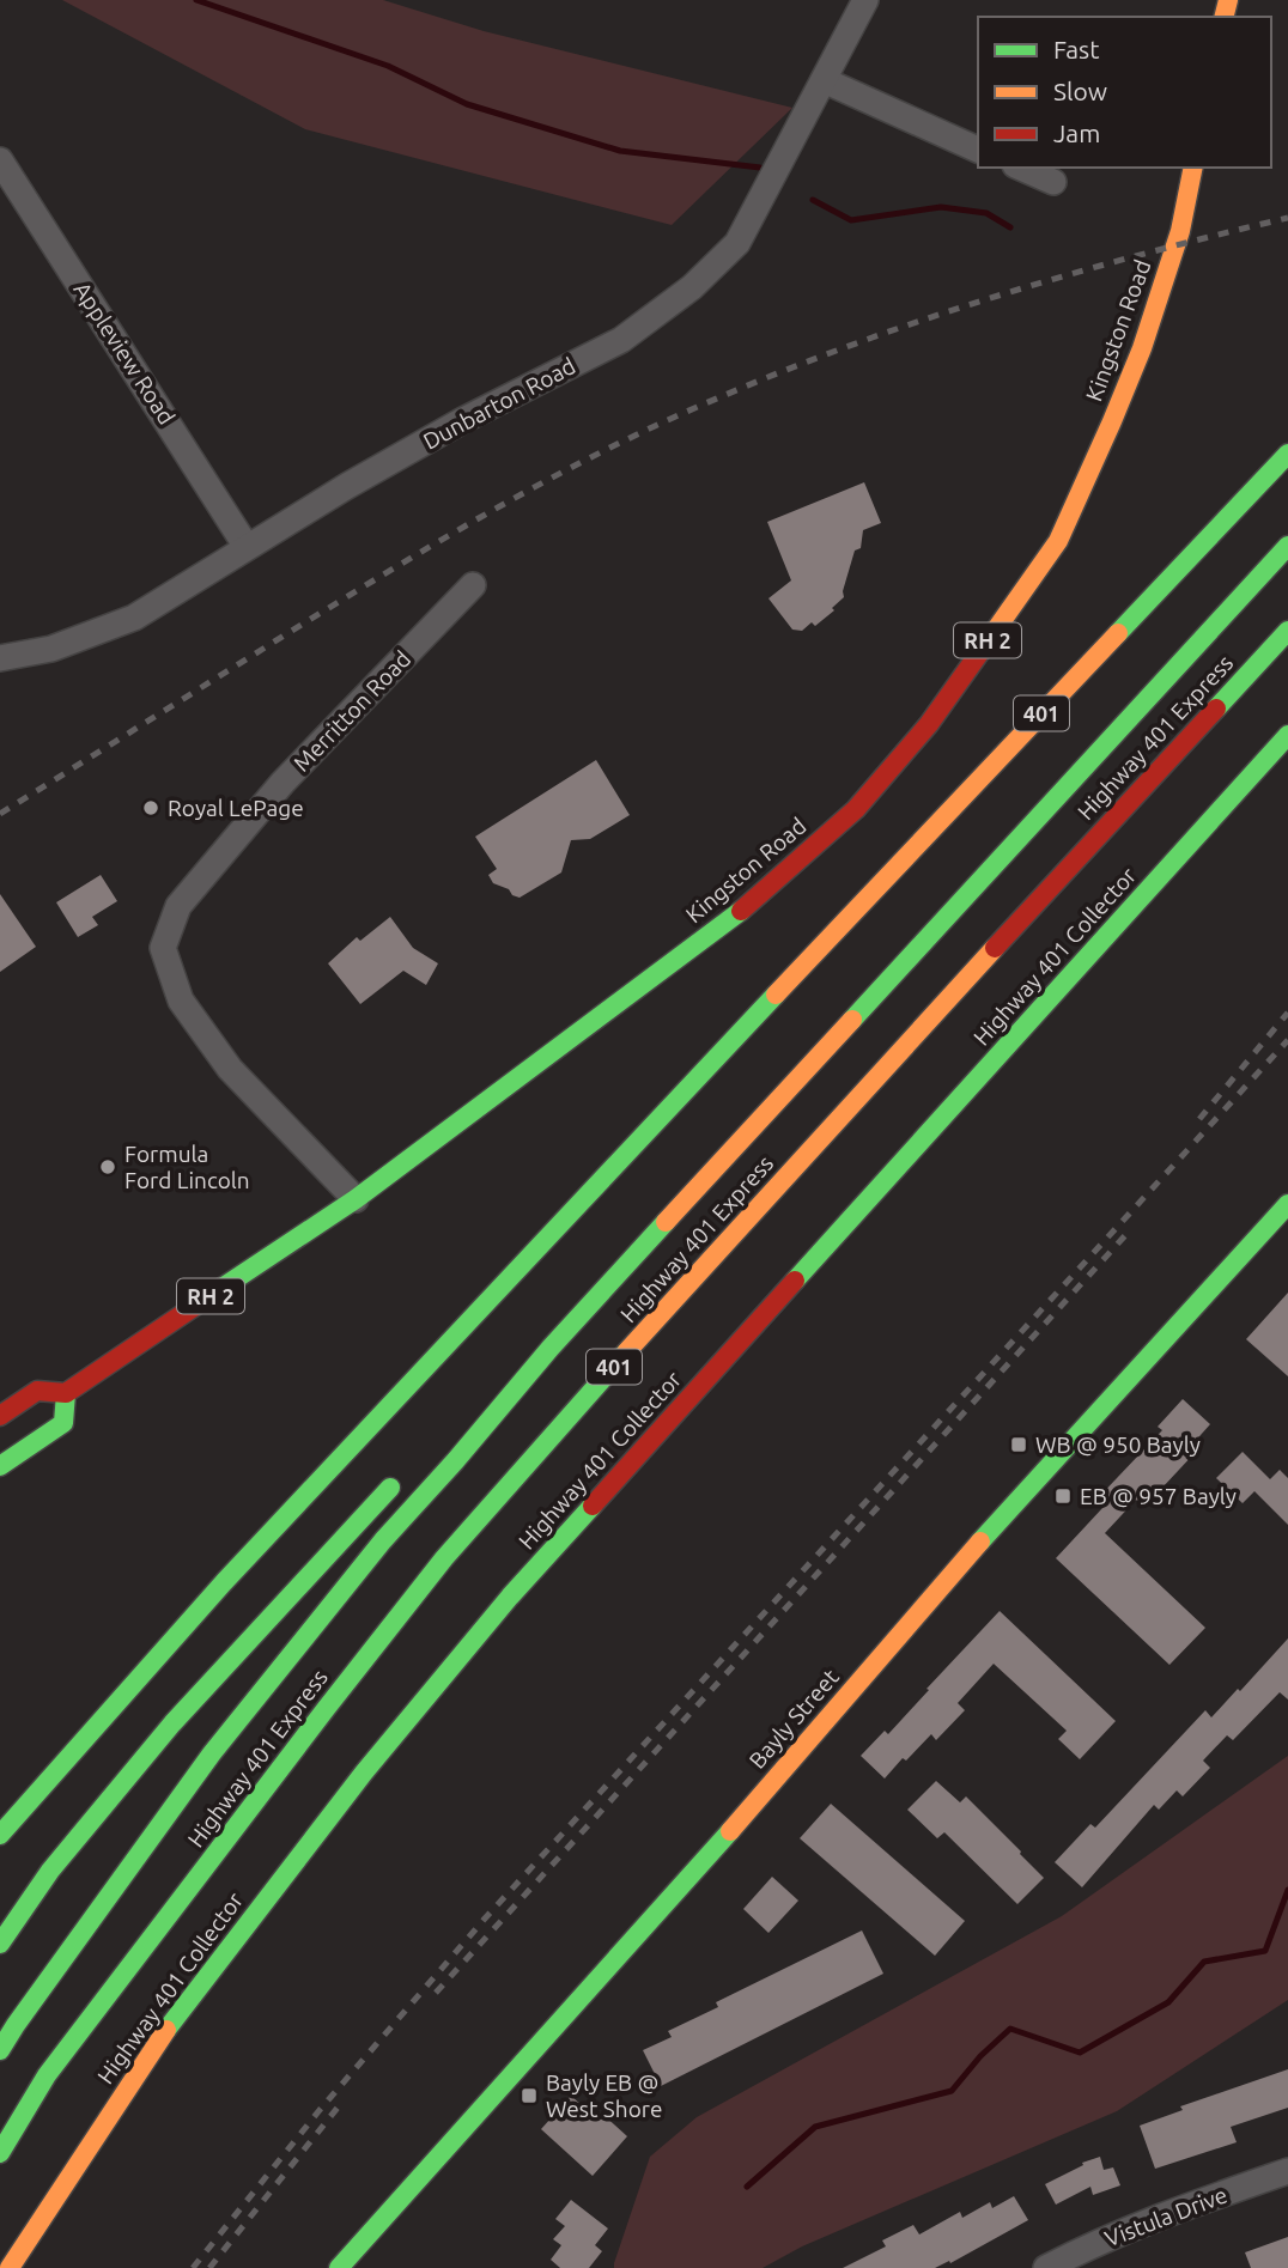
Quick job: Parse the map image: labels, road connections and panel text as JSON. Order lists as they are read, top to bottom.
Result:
{
  "streets": {
    "main road": [
      "Kingston Road",
      "RH 2",
      "401",
      "Highway 401 Express",
      "Highway 401 Collector",
      "Bayly Street"
    ],
    "street": [
      "Appleview Road",
      "Dunbarton Road",
      "Merritton Road",
      "Vistula Drive"
    ]
  },
  "crossings": [
    ["Kingston Road", "Merritton Road"],
    ["Appleview Road", "Dunbarton Road"]
  ],
  "places": {
    "other": ["Royal LePage", "Formula Ford Lincoln"],
    "transit": ["WB @ 950 Bayly", "EB @ 957 Bayly", "Bayly EB @ West Shore"]
  },
  "legend": ["Fast", "Slow", "Jam"]
}
